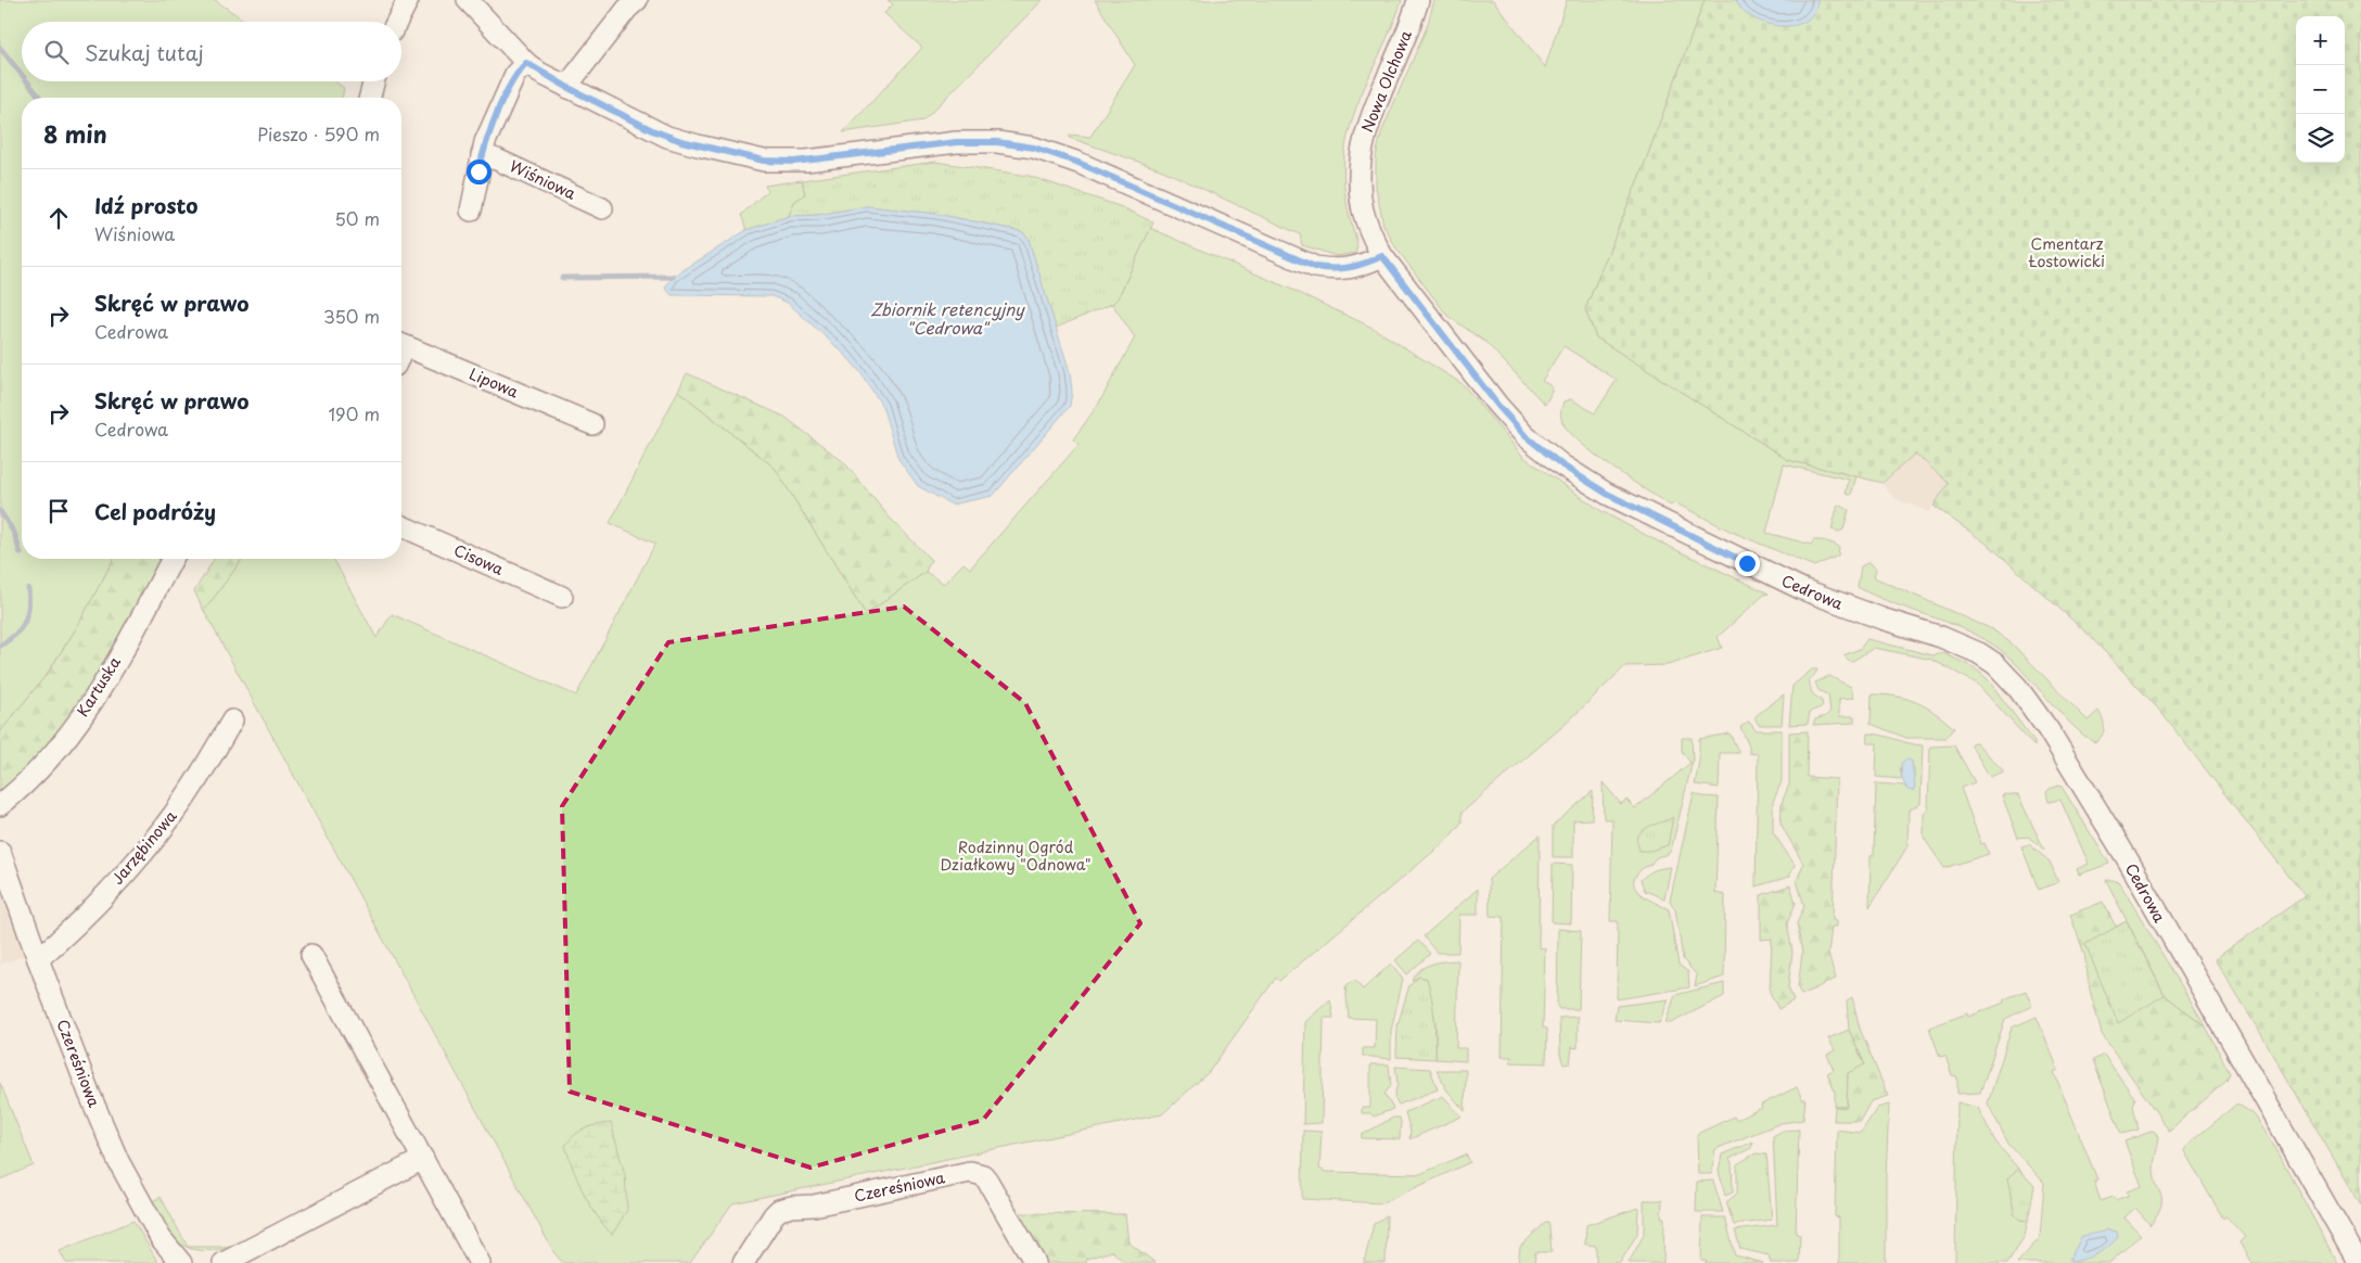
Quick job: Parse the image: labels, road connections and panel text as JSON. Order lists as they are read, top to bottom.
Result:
{
  "streets": {
    "street": [
      "Nowa Olchowa",
      "Wiśniowa",
      "Lipowa",
      "Cisowa",
      "Cedrowa",
      "Kartuska",
      "Jarzębinowa",
      "Czereśniowa"
    ]
  },
  "crossings": [
    ["Nowa Olchowa", "Cedrowa"],
    ["Jarzębinowa", "Czereśniowa"]
  ],
  "water": ["Zbiornik retencyjny \"Cedrowa\""],
  "parks": ["Cmentarz Łostowicki", "Rodzinny Ogród Działkowy \"Odnowa\""],
  "page": {
    "map_buttons": ["+", "−"],
    "search": "Szukaj tutaj",
    "heading": ["8 min", "Pieszo · 590 m"],
    "list": [
      ["Idź prosto", "Wiśniowa", "50 m"],
      ["Skręć w prawo", "Cedrowa", "350 m"],
      ["Skręć w prawo", "Cedrowa", "190 m"],
      "Cel podróży"
    ]
  }
}
